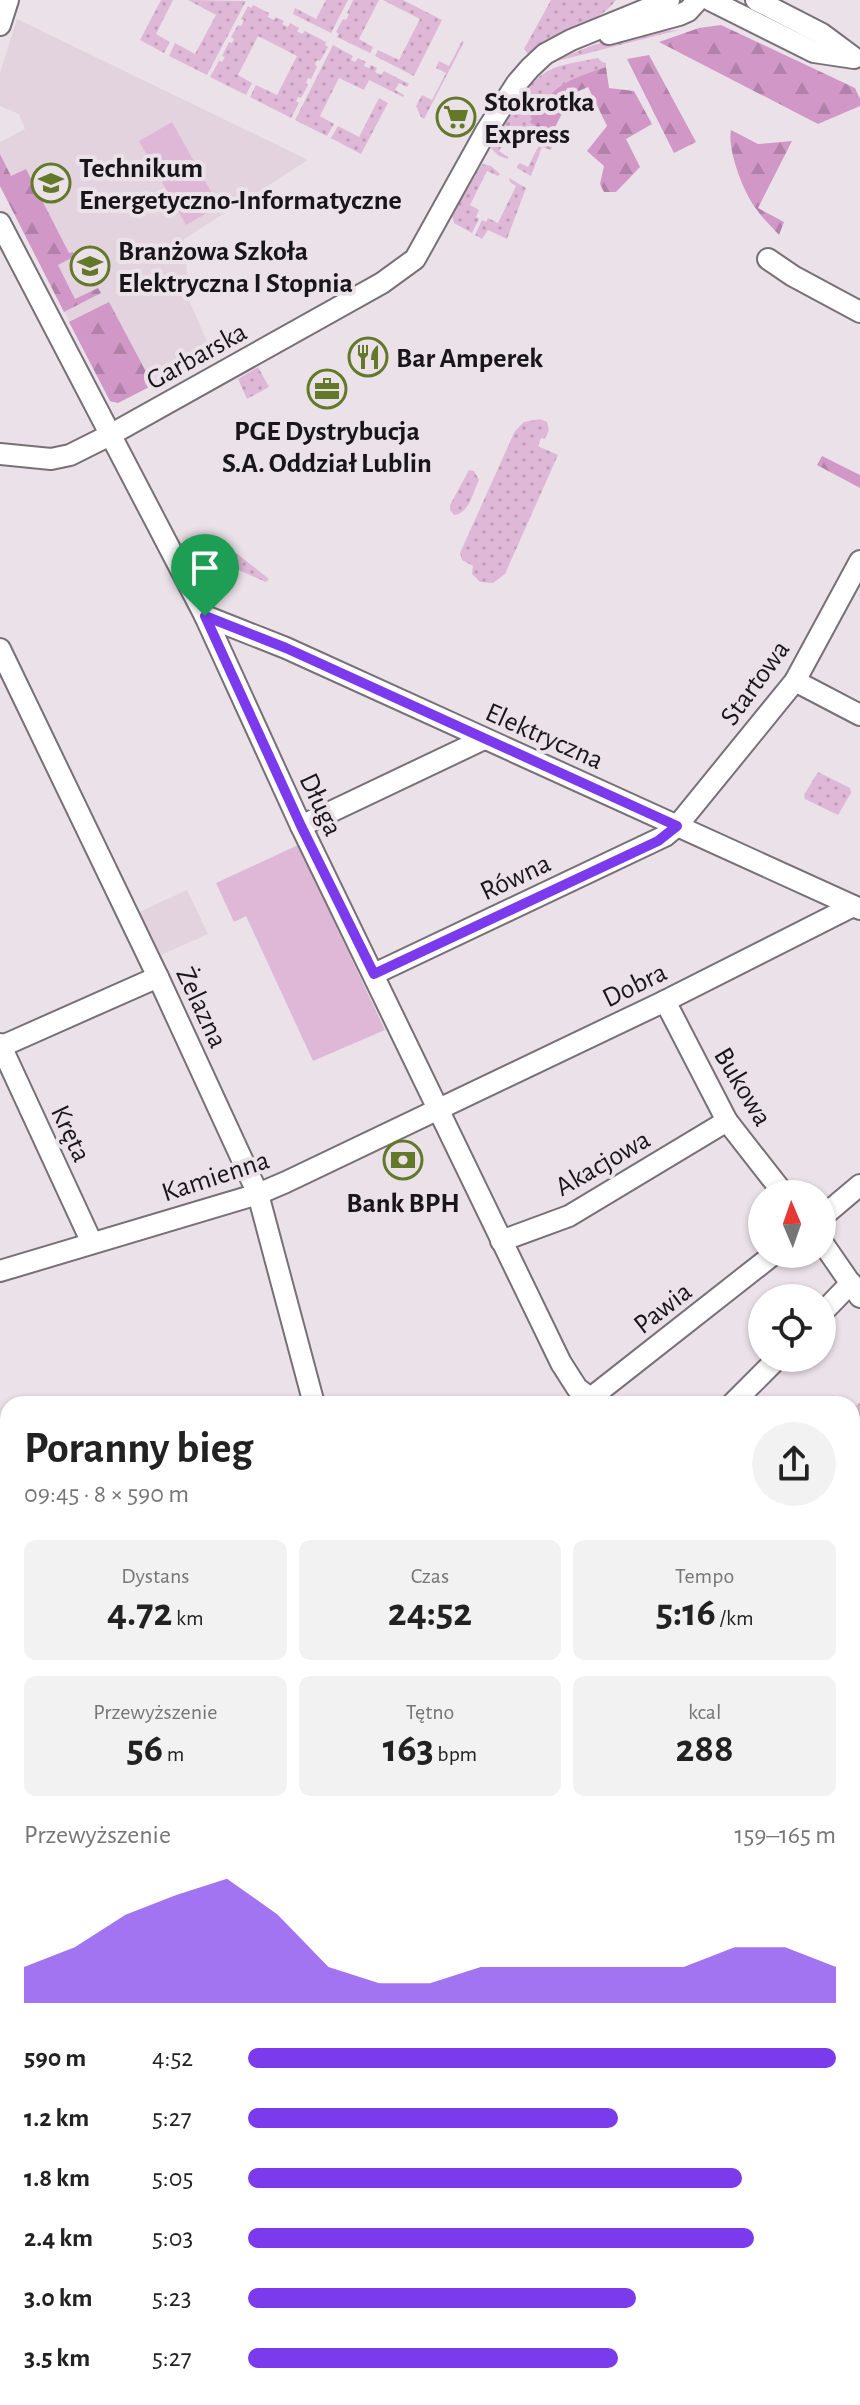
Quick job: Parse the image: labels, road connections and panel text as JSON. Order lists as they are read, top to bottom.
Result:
{
  "streets": {
    "street": [
      "Garbarska",
      "Startowa",
      "Elektryczna",
      "Długa",
      "Równa",
      "Dobra",
      "Żelazna",
      "Bukowa",
      "Kręta",
      "Akacjowa",
      "Kamienna",
      "Pawia"
    ]
  },
  "crossings": [
    ["Garbarska", "Długa"],
    ["Startowa", "Elektryczna"],
    ["Startowa", "Równa"],
    ["Elektryczna", "Długa"],
    ["Elektryczna", "Równa"],
    ["Elektryczna", "Dobra"],
    ["Długa", "Równa"],
    ["Długa", "Dobra"],
    ["Długa", "Akacjowa"],
    ["Długa", "Kamienna"],
    ["Dobra", "Bukowa"],
    ["Dobra", "Kamienna"],
    ["Żelazna", "Kamienna"],
    ["Bukowa", "Akacjowa"],
    ["Kręta", "Kamienna"]
  ],
  "places": {
    "supermarket": ["Stokrotka Express"],
    "school or university": ["Technikum Energetyczno-Informatyczne", "Branżowa Szkoła Elektryczna I Stopnia"],
    "restaurant": ["Bar Amperek"],
    "office": ["PGE Dystrybucja S.A. Oddział Lublin"],
    "bank": ["Bank BPH"]
  },
  "north": "top",
  "page": {
    "heading": ["Poranny bieg", "09:45 · 8 × 590 m"],
    "stats": [
      ["Dystans", "4.72 km"],
      ["Czas", "24:52"],
      ["Tempo", "5:16 /km"],
      ["Przewyższenie", "56 m"],
      ["Tętno", "163 bpm"],
      ["kcal", "288"]
    ],
    "chart": ["Przewyższenie", "159–165 m"],
    "list": [
      {
        "name": "590 m",
        "note": "4:52"
      },
      {
        "name": "1.2 km",
        "note": "5:27"
      },
      {
        "name": "1.8 km",
        "note": "5:05"
      },
      {
        "name": "2.4 km",
        "note": "5:03"
      },
      {
        "name": "3.0 km",
        "note": "5:23"
      },
      {
        "name": "3.5 km",
        "note": "5:27"
      }
    ]
  }
}
